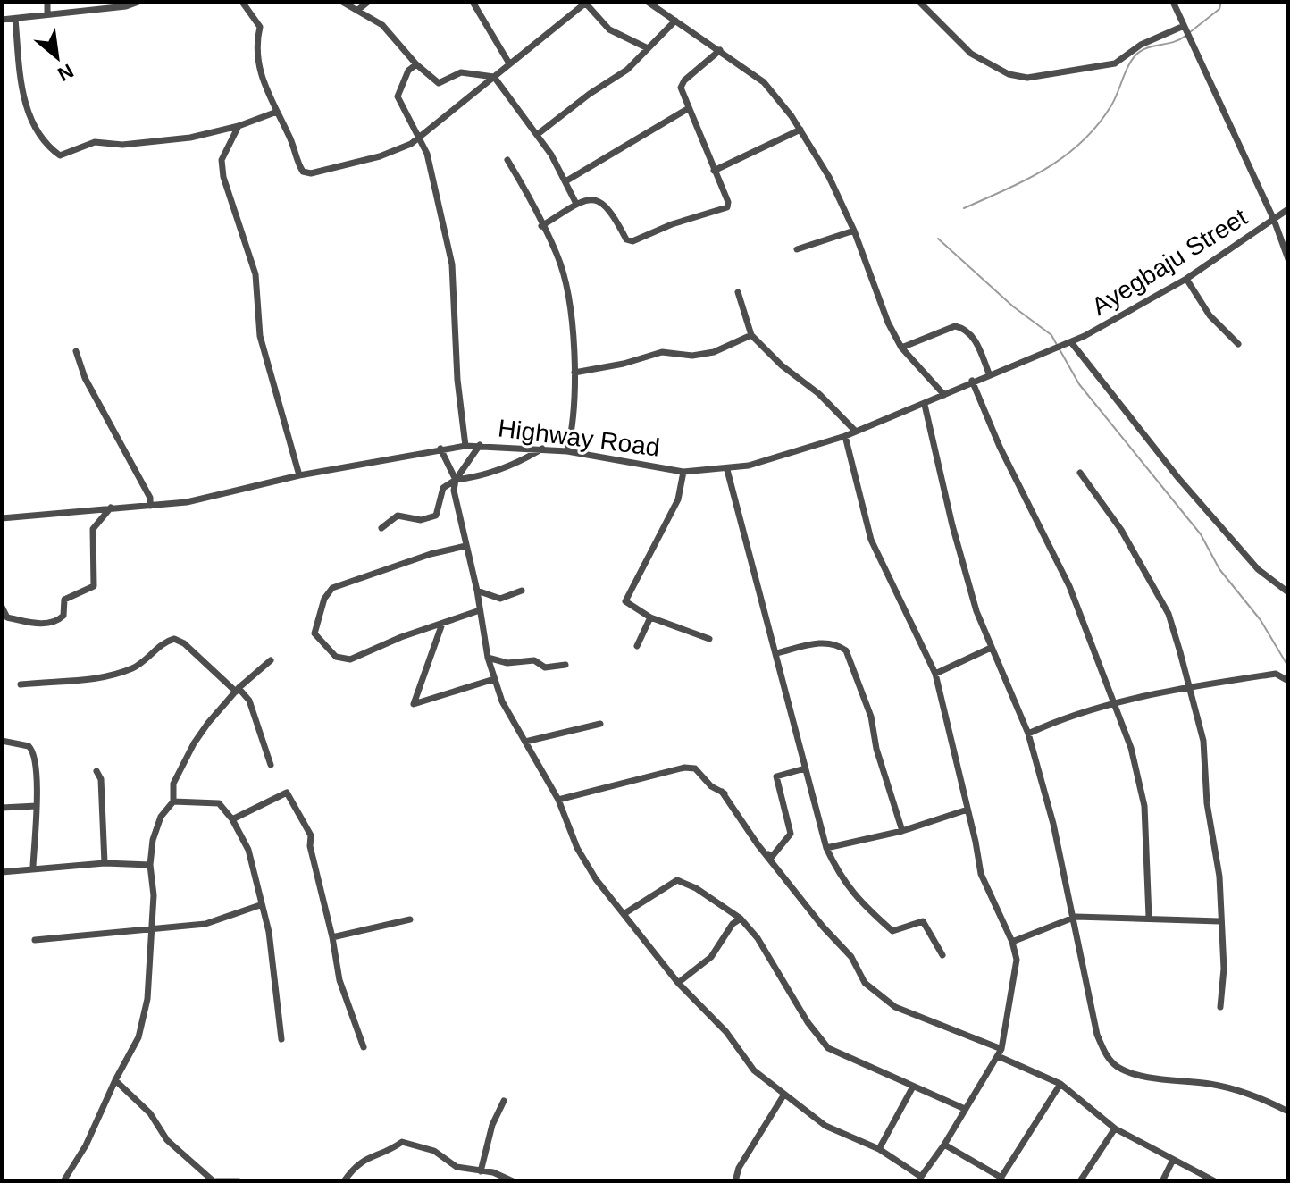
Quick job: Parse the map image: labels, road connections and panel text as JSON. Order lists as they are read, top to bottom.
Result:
{
  "streets": {
    "street": ["Ayegbaju Street", "Highway Road"]
  },
  "crossings": [
    ["Ayegbaju Street", "Highway Road"]
  ],
  "north": "bottom right"
}
